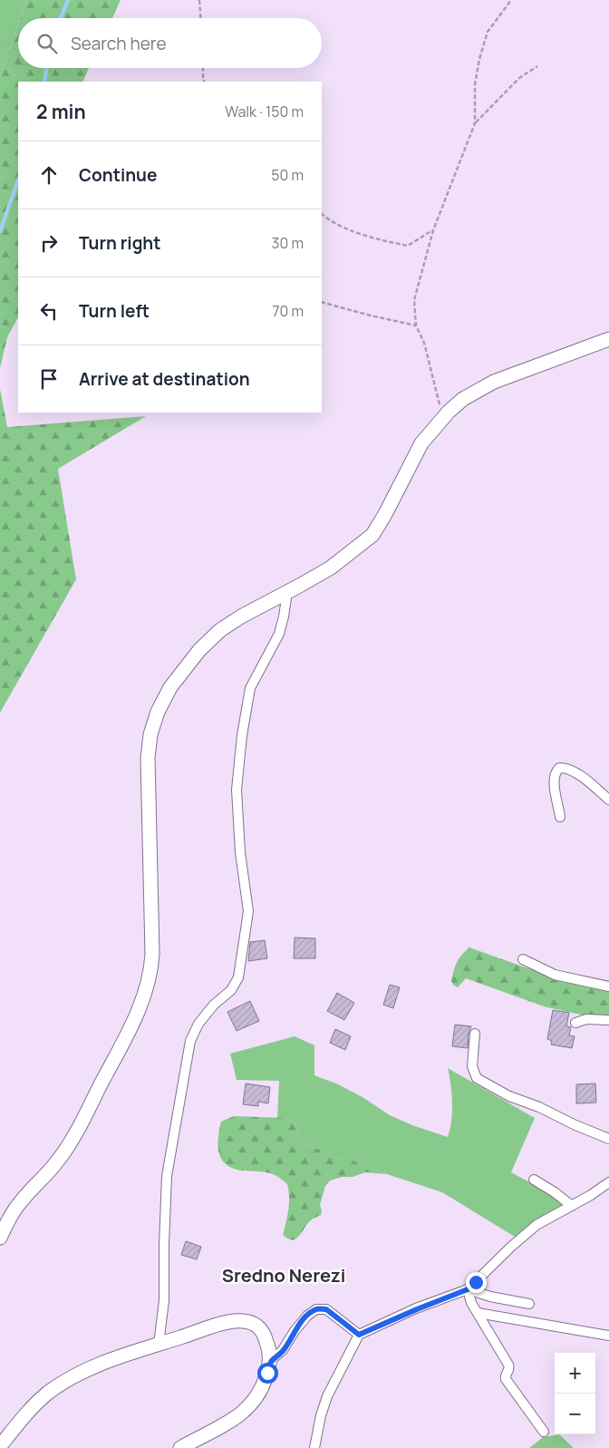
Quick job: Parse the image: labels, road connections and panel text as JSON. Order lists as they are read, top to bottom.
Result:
{
  "districts": ["Sredno Nerezi"],
  "page": {
    "search": "Search here",
    "heading": ["2 min", "Walk · 150 m"],
    "list": [
      ["Continue", "50 m"],
      ["Turn right", "30 m"],
      ["Turn left", "70 m"],
      "Arrive at destination"
    ],
    "map_buttons": ["+", "−"]
  }
}
